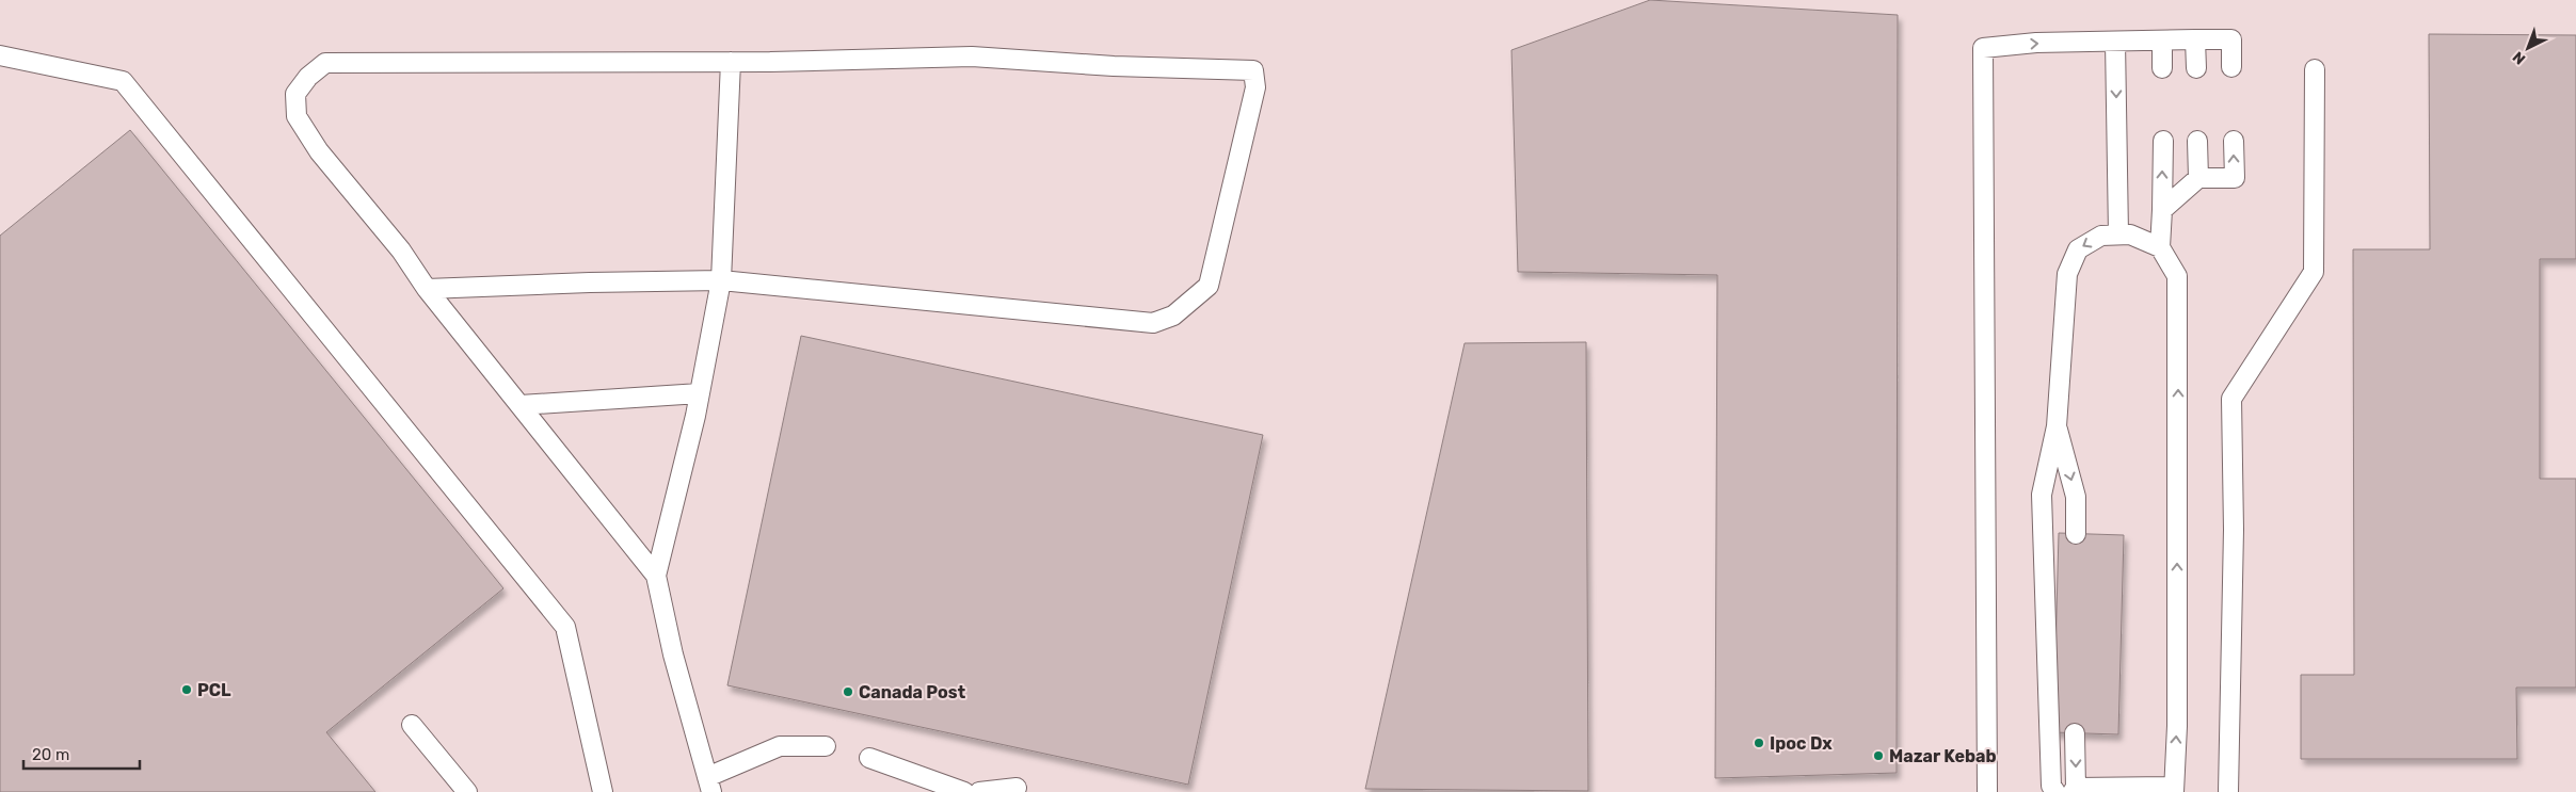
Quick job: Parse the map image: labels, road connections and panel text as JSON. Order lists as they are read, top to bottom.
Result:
{
  "places": [
    "PCL",
    "Canada Post",
    "Ipoc Dx",
    "Mazar Kebab"
  ],
  "scale_bar": "20 m",
  "north": "bottom left"
}
